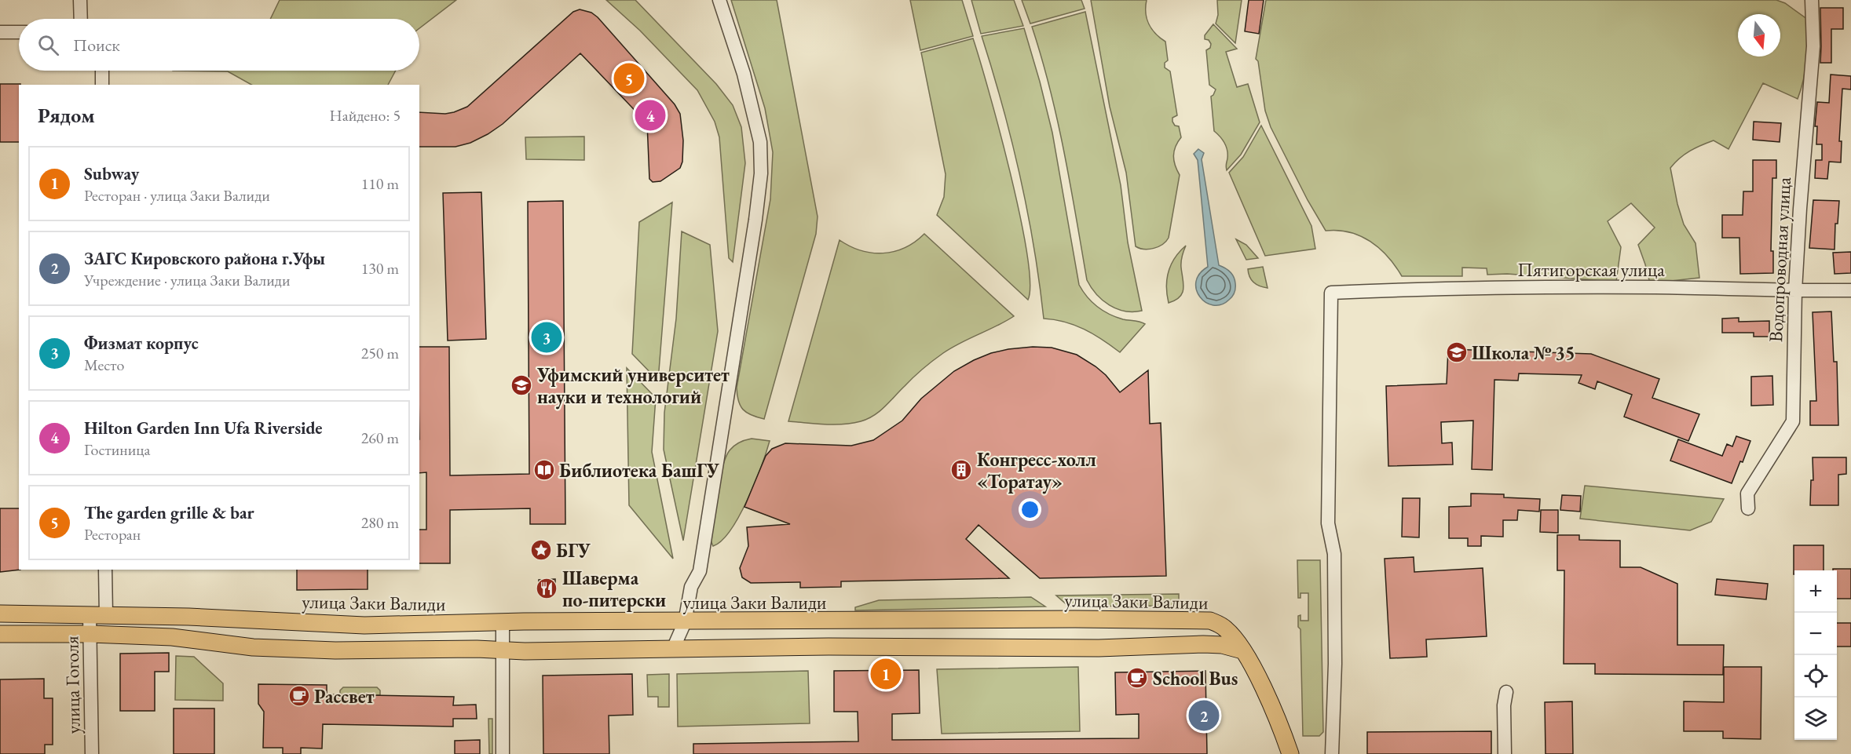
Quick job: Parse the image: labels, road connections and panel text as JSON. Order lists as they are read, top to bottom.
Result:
{
  "streets": {
    "main road": ["улица Заки Валиди"],
    "street": ["Водопроводная улица", "Пятигорская улица", "улица Гоголя"]
  },
  "crossings": [
    ["Водопроводная улица", "Пятигорская улица"],
    ["улица Заки Валиди", "улица Гоголя"]
  ],
  "places": {
    "school or university": ["Школа № 35", "Уфимский университет науки и технологий"],
    "library": ["Библиотека БашГУ"],
    "building": ["Конгресс-холл «Торатау»"],
    "place": ["БГУ"],
    "restaurant": ["Шаверма по-питерски"],
    "cafe": ["School Bus", "Рассвет"]
  },
  "north": "bottom",
  "page": {
    "search": "Поиск",
    "pins": [
      "5",
      "4",
      "3",
      "1",
      "2"
    ],
    "heading": ["Рядом", "Найдено: 5"],
    "list": [
      {
        "mark": "1",
        "name": "Subway",
        "note": "Ресторан · улица Заки Валиди",
        "value": "110 m"
      },
      {
        "mark": "2",
        "name": "ЗАГС Кировского района г.Уфы",
        "note": "Учреждение · улица Заки Валиди",
        "value": "130 m"
      },
      {
        "mark": "3",
        "name": "Физмат корпус",
        "note": "Место",
        "value": "250 m"
      },
      {
        "mark": "4",
        "name": "Hilton Garden Inn Ufa Riverside",
        "note": "Гостиница",
        "value": "260 m"
      },
      {
        "mark": "5",
        "name": "The garden grille & bar",
        "note": "Ресторан",
        "value": "280 m"
      }
    ],
    "map_buttons": ["+", "−"]
  }
}
